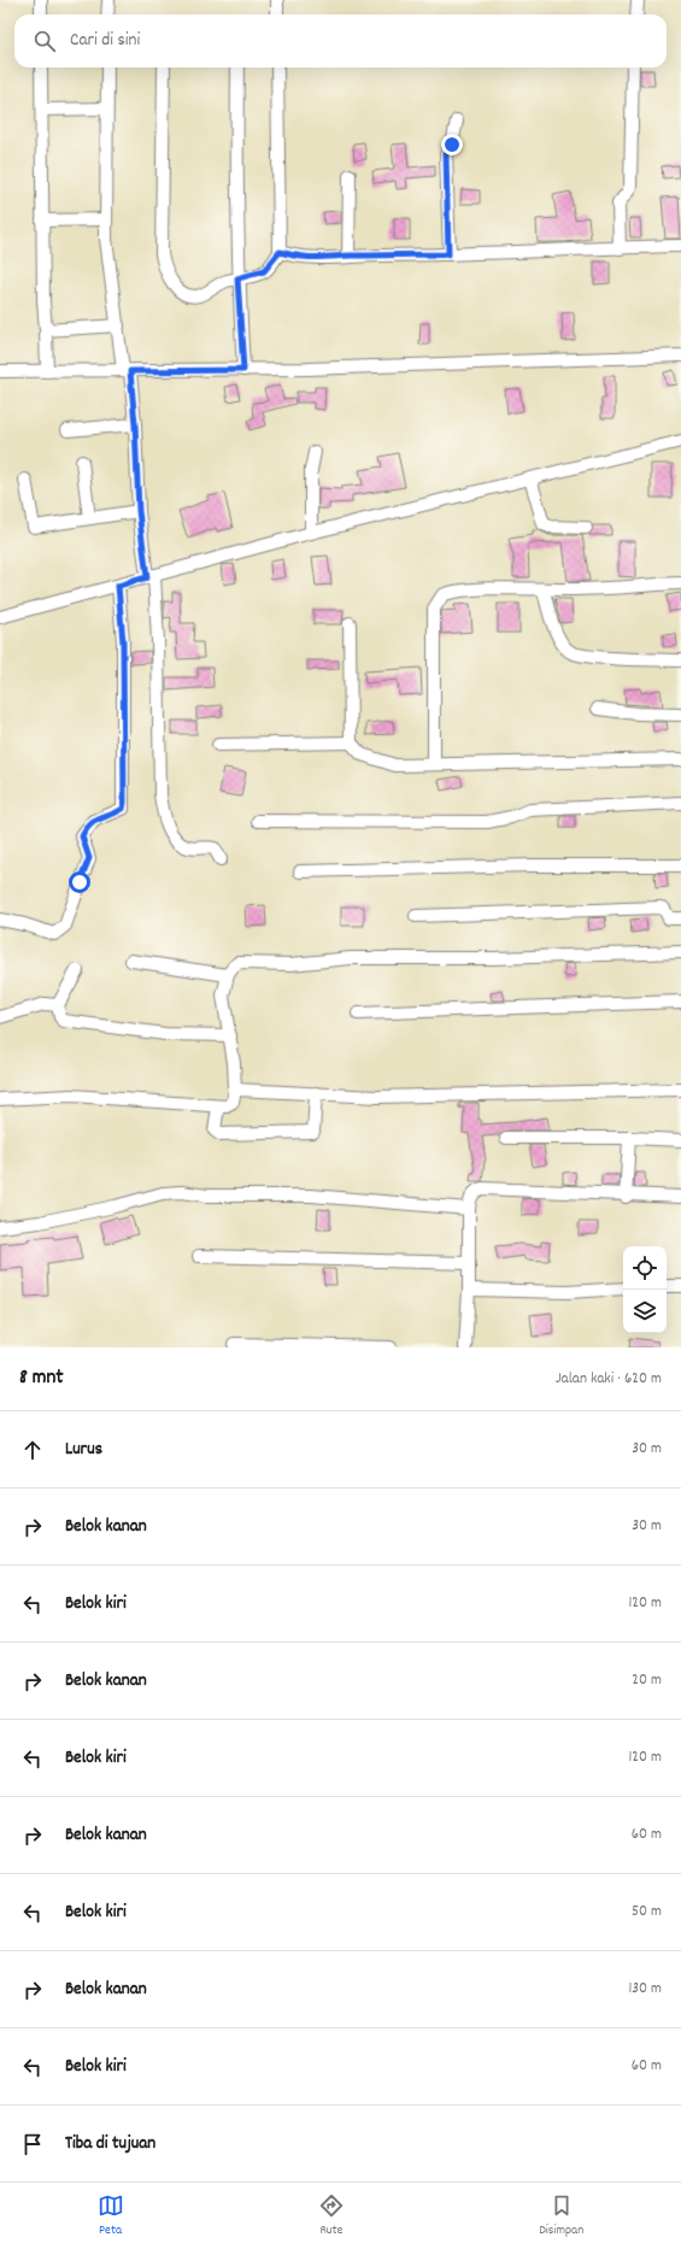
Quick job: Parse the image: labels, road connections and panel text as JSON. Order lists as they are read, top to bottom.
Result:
{
  "page": {
    "search": "Cari di sini",
    "heading": ["8 mnt", "Jalan kaki · 620 m"],
    "list": [
      ["Lurus", "30 m"],
      ["Belok kanan", "30 m"],
      ["Belok kiri", "120 m"],
      ["Belok kanan", "20 m"],
      ["Belok kiri", "120 m"],
      ["Belok kanan", "60 m"],
      ["Belok kiri", "50 m"],
      ["Belok kanan", "130 m"],
      ["Belok kiri", "60 m"],
      "Tiba di tujuan"
    ],
    "nav": ["Peta", "Rute", "Disimpan"]
  }
}
